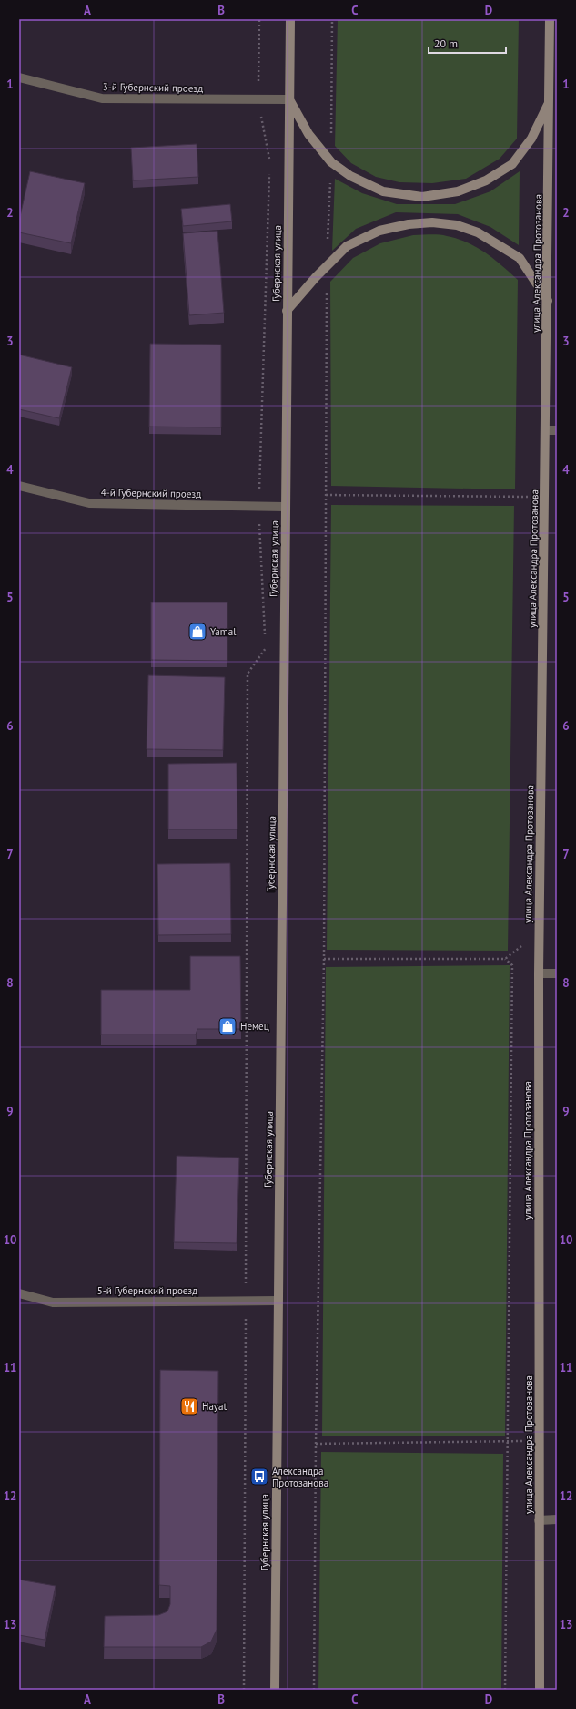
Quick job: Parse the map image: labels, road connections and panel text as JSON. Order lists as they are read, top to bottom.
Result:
{
  "streets": {
    "street": [
      "3-й Губернский проезд",
      "Губернская улица",
      "улица Александра Протозанова",
      "4-й Губернский проезд",
      "5-й Губернский проезд"
    ]
  },
  "crossings": [
    ["3-й Губернский проезд", "Губернская улица"],
    ["Губернская улица", "4-й Губернский проезд"],
    ["Губернская улица", "5-й Губернский проезд"]
  ],
  "places": {
    "shop": ["Yamal", "Немец"],
    "restaurant": ["Hayat"],
    "bus stop": ["Александра Протозанова"]
  },
  "scale_bar": "20 m",
  "grid": {
    "columns": [
      "A",
      "B",
      "C",
      "D"
    ],
    "rows": [
      "1",
      "2",
      "3",
      "4",
      "5",
      "6",
      "7",
      "8",
      "9",
      "10",
      "11",
      "12",
      "13"
    ]
  }
}
